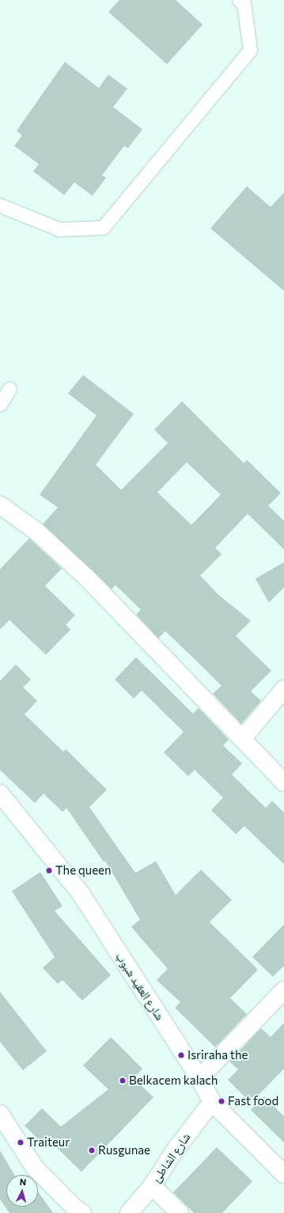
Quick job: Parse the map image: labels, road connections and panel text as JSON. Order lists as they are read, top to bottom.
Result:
{
  "streets": {
    "street": ["شارع العقيد شبوب", "شارع الشاطئ"]
  },
  "crossings": [
    ["شارع العقيد شبوب", "شارع الشاطئ"]
  ],
  "places": [
    "The queen",
    "Isriraha the",
    "Belkacem kalach",
    "Fast food",
    "Traiteur",
    "Rusgunae"
  ],
  "north": "top"
}
